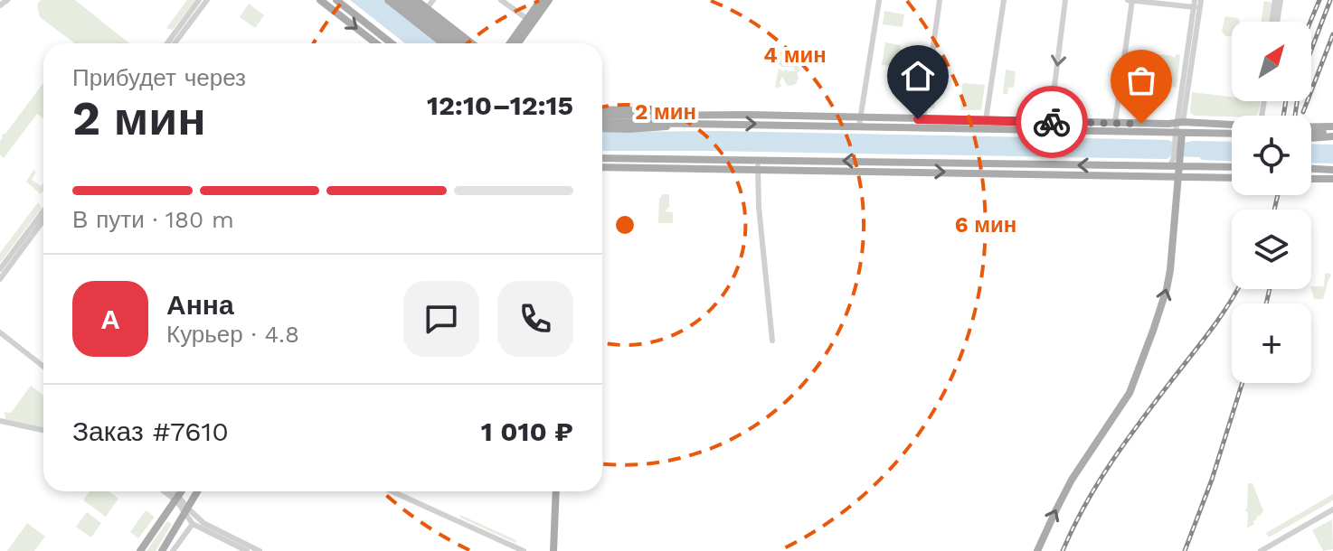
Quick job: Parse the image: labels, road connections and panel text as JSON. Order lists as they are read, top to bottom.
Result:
{
  "north": "top right",
  "page": {
    "map_buttons": "+",
    "heading": ["2 мин", "Прибудет через", "12:10–12:15"],
    "panel": [
      "Анна",
      "Курьер · 4.8",
      "Заказ #7610",
      "1 010 ₽"
    ],
    "bar": "В пути · 180 m",
    "round": "А"
  },
  "rings": ["4 мин", "2 мин", "6 мин"]
}
